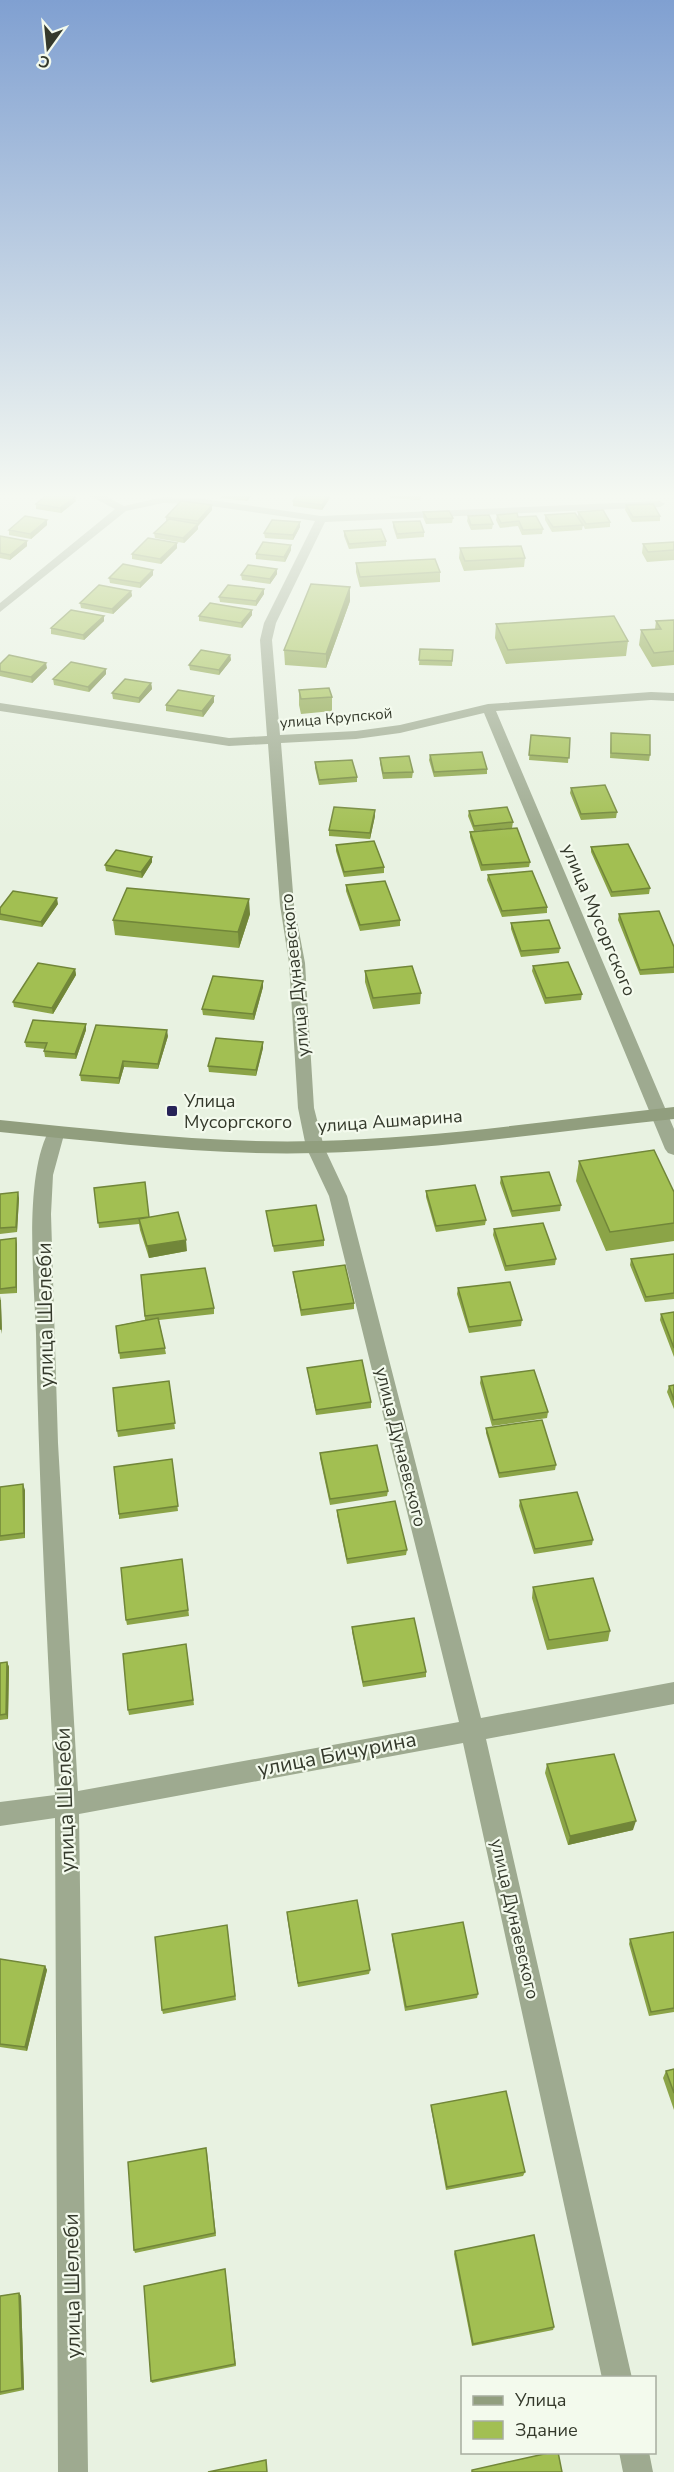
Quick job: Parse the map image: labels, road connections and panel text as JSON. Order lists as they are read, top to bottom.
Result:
{
  "streets": {
    "street": [
      "улица Крупской",
      "улица Мусоргского",
      "улица Дунаевского",
      "улица Ашмарина",
      "улица Шелеби",
      "улица Бичурина"
    ]
  },
  "crossings": [
    ["улица Крупской", "улица Мусоргского"],
    ["улица Крупской", "улица Дунаевского"],
    ["улица Мусоргского", "улица Ашмарина"],
    ["улица Дунаевского", "улица Ашмарина"],
    ["улица Дунаевского", "улица Бичурина"],
    ["улица Ашмарина", "улица Шелеби"],
    ["улица Шелеби", "улица Бичурина"]
  ],
  "places": {
    "transit": ["Улица Мусоргского"]
  },
  "legend": ["Улица", "Здание"],
  "north": "bottom"
}
